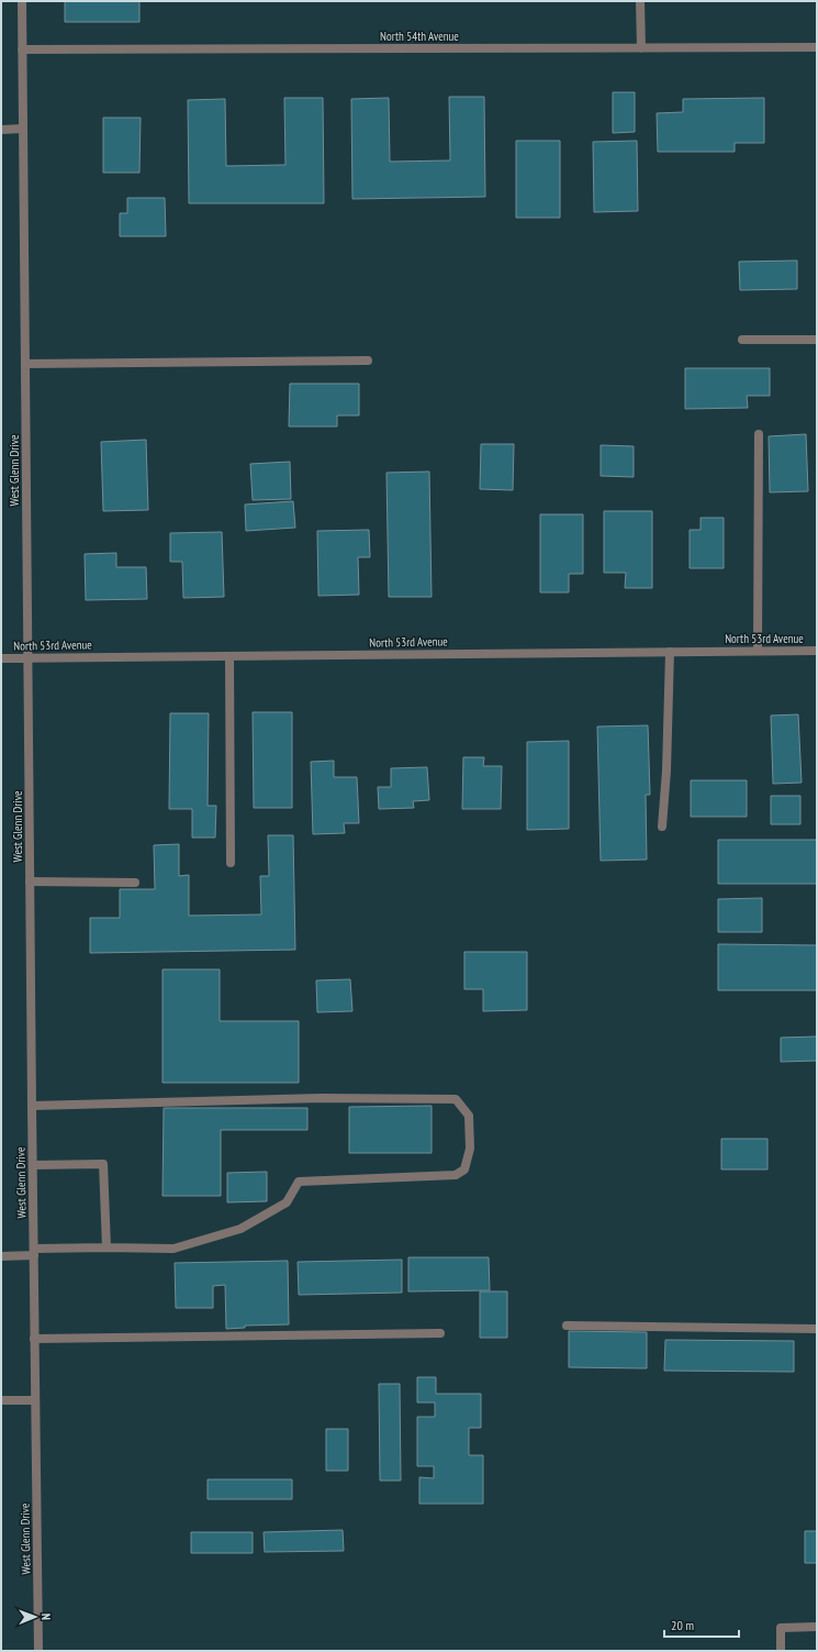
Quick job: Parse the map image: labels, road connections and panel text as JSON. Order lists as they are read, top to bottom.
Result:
{
  "streets": {
    "street": ["North 54th Avenue", "West Glenn Drive", "North 53rd Avenue"]
  },
  "crossings": [
    ["North 54th Avenue", "West Glenn Drive"],
    ["West Glenn Drive", "North 53rd Avenue"]
  ],
  "scale_bar": "20 m",
  "north": "right"
}
